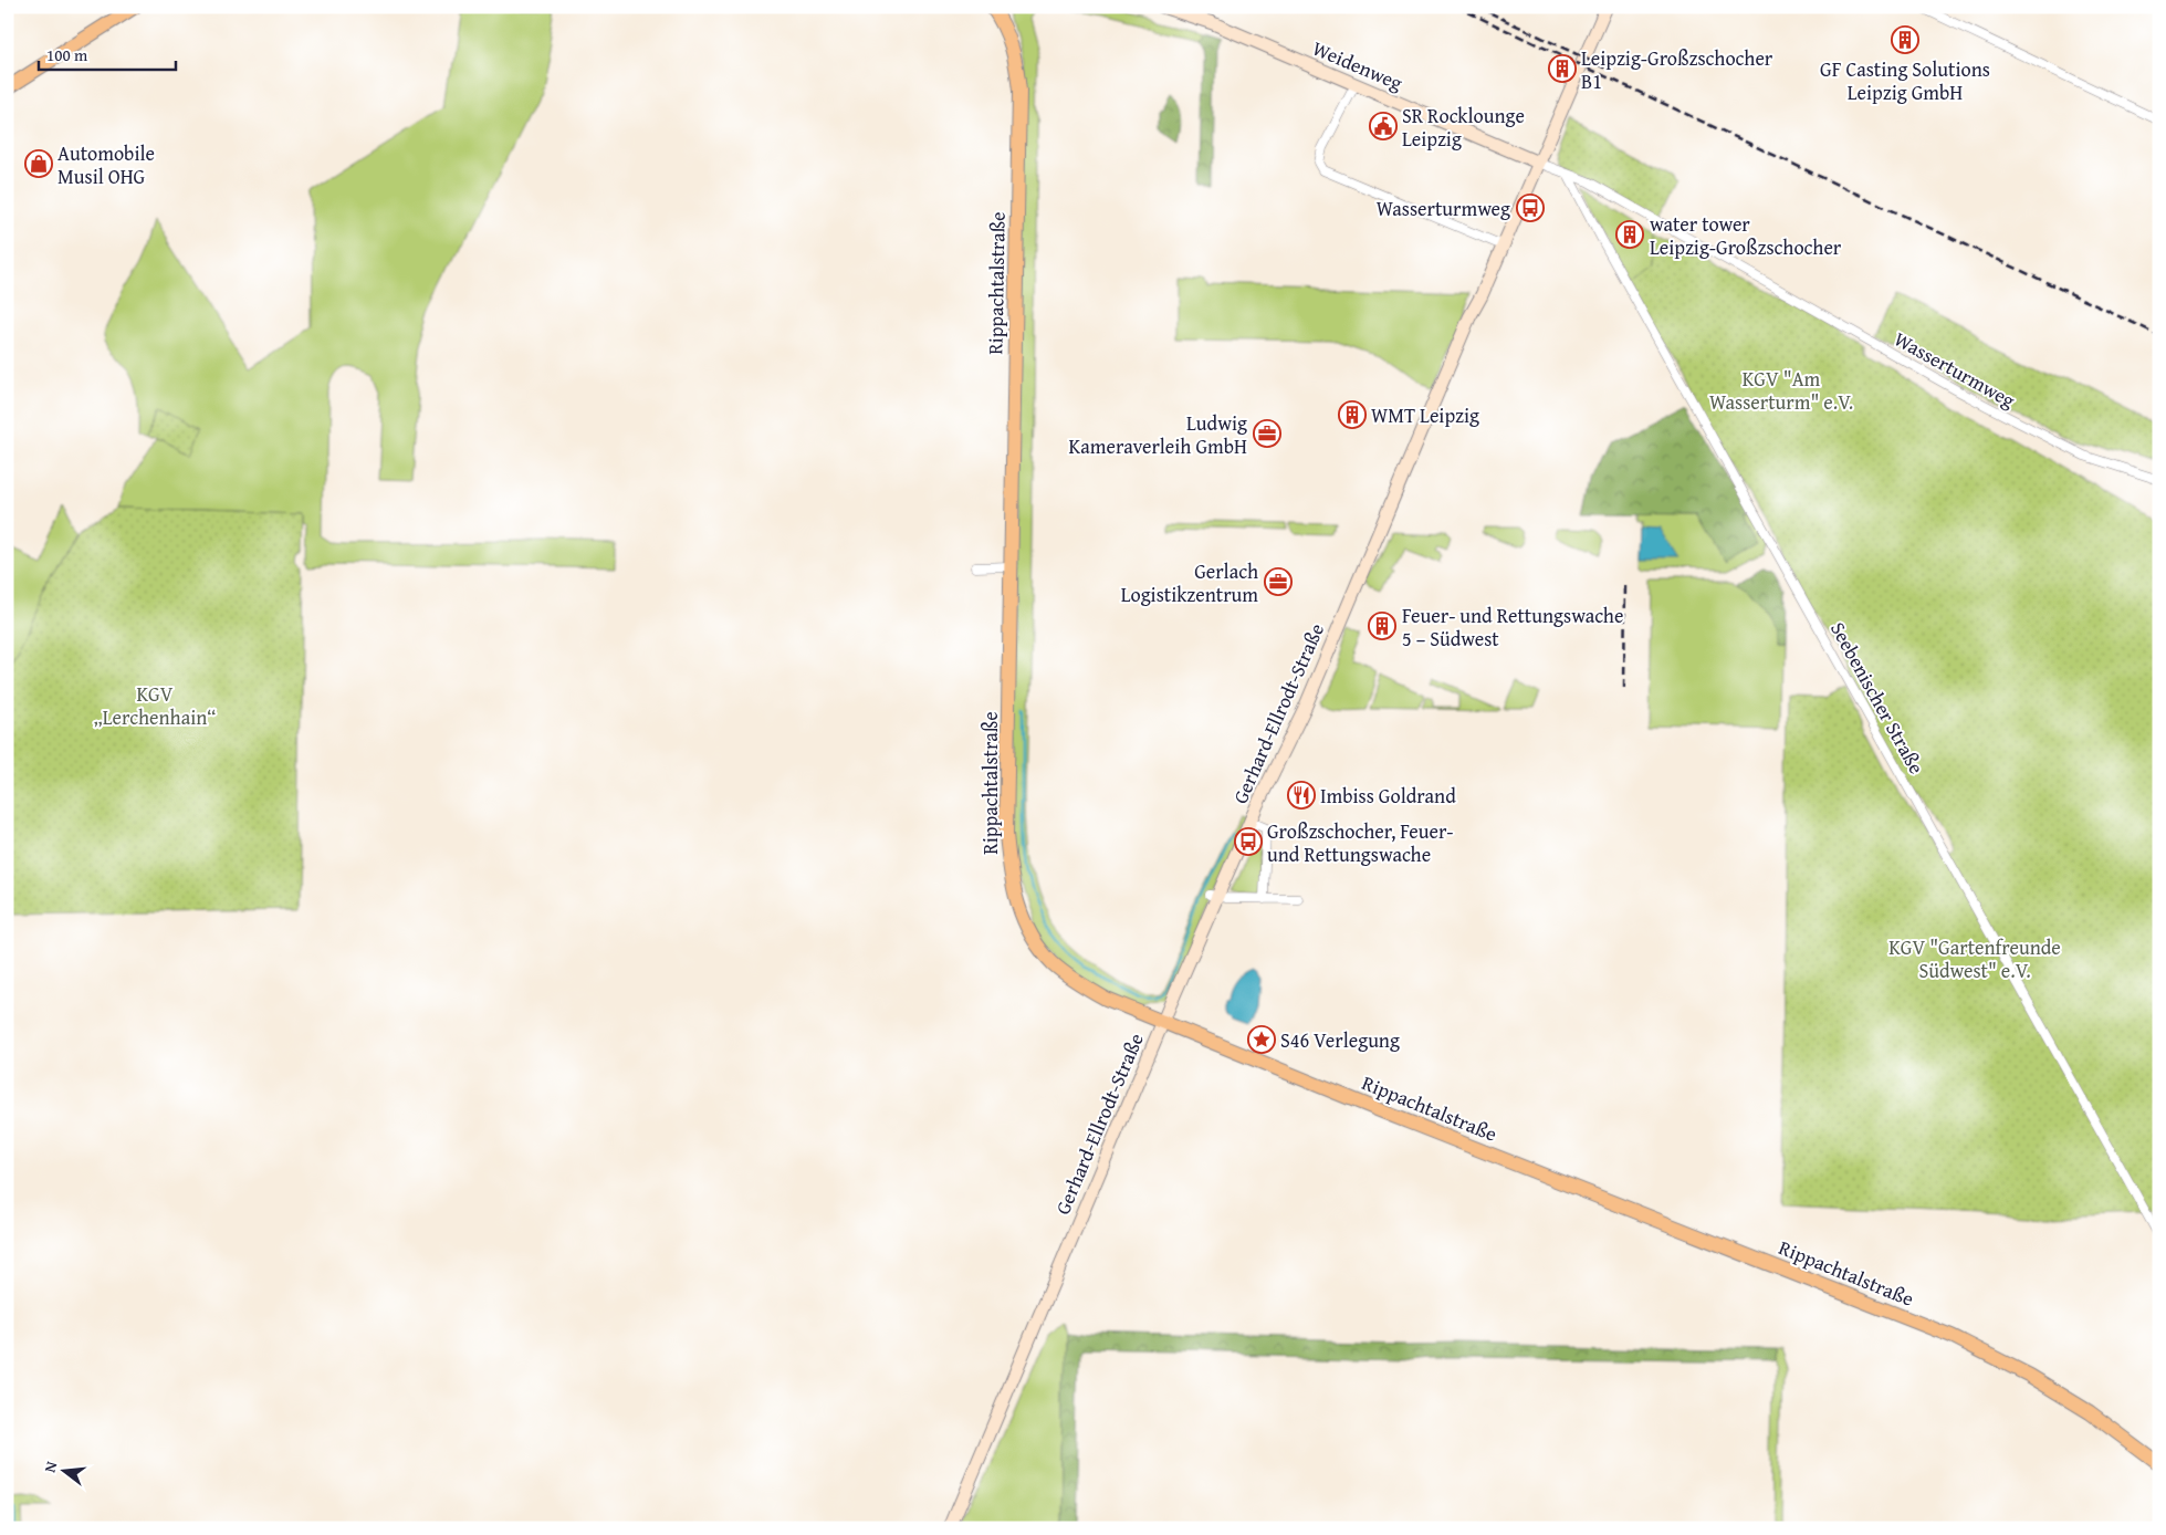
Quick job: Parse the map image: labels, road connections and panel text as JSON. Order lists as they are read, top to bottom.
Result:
{
  "streets": {
    "main road": ["Weidenweg", "Rippachtalstraße", "Gerhard-Ellrodt-Straße"],
    "street": ["Wasserturmweg", "Seebenischer Straße"]
  },
  "crossings": [
    ["Weidenweg", "Wasserturmweg"],
    ["Weidenweg", "Gerhard-Ellrodt-Straße"],
    ["Rippachtalstraße", "Gerhard-Ellrodt-Straße"],
    ["Wasserturmweg", "Seebenischer Straße"],
    ["Wasserturmweg", "Gerhard-Ellrodt-Straße"]
  ],
  "parks": ["KGV \"Am Wasserturm\" e.V.", "KGV „Lerchenhain“", "KGV \"Gartenfreunde Südwest\" e.V."],
  "places": {
    "building": [
      "GF Casting Solutions Leipzig GmbH",
      "Leipzig-Großzschocher B1",
      "water tower Leipzig-Großzschocher",
      "WMT Leipzig",
      "Feuer- und Rettungswache 5 – Südwest"
    ],
    "public building": ["SR Rocklounge Leipzig"],
    "shop": ["Automobile Musil OHG"],
    "bus stop": ["Wasserturmweg", "Großzschocher, Feuer- und Rettungswache"],
    "office": ["Ludwig Kameraverleih GmbH", "Gerlach Logistikzentrum"],
    "restaurant": ["Imbiss Goldrand"],
    "place": ["S46 Verlegung"]
  },
  "scale_bar": "100 m",
  "north": "left"
}
